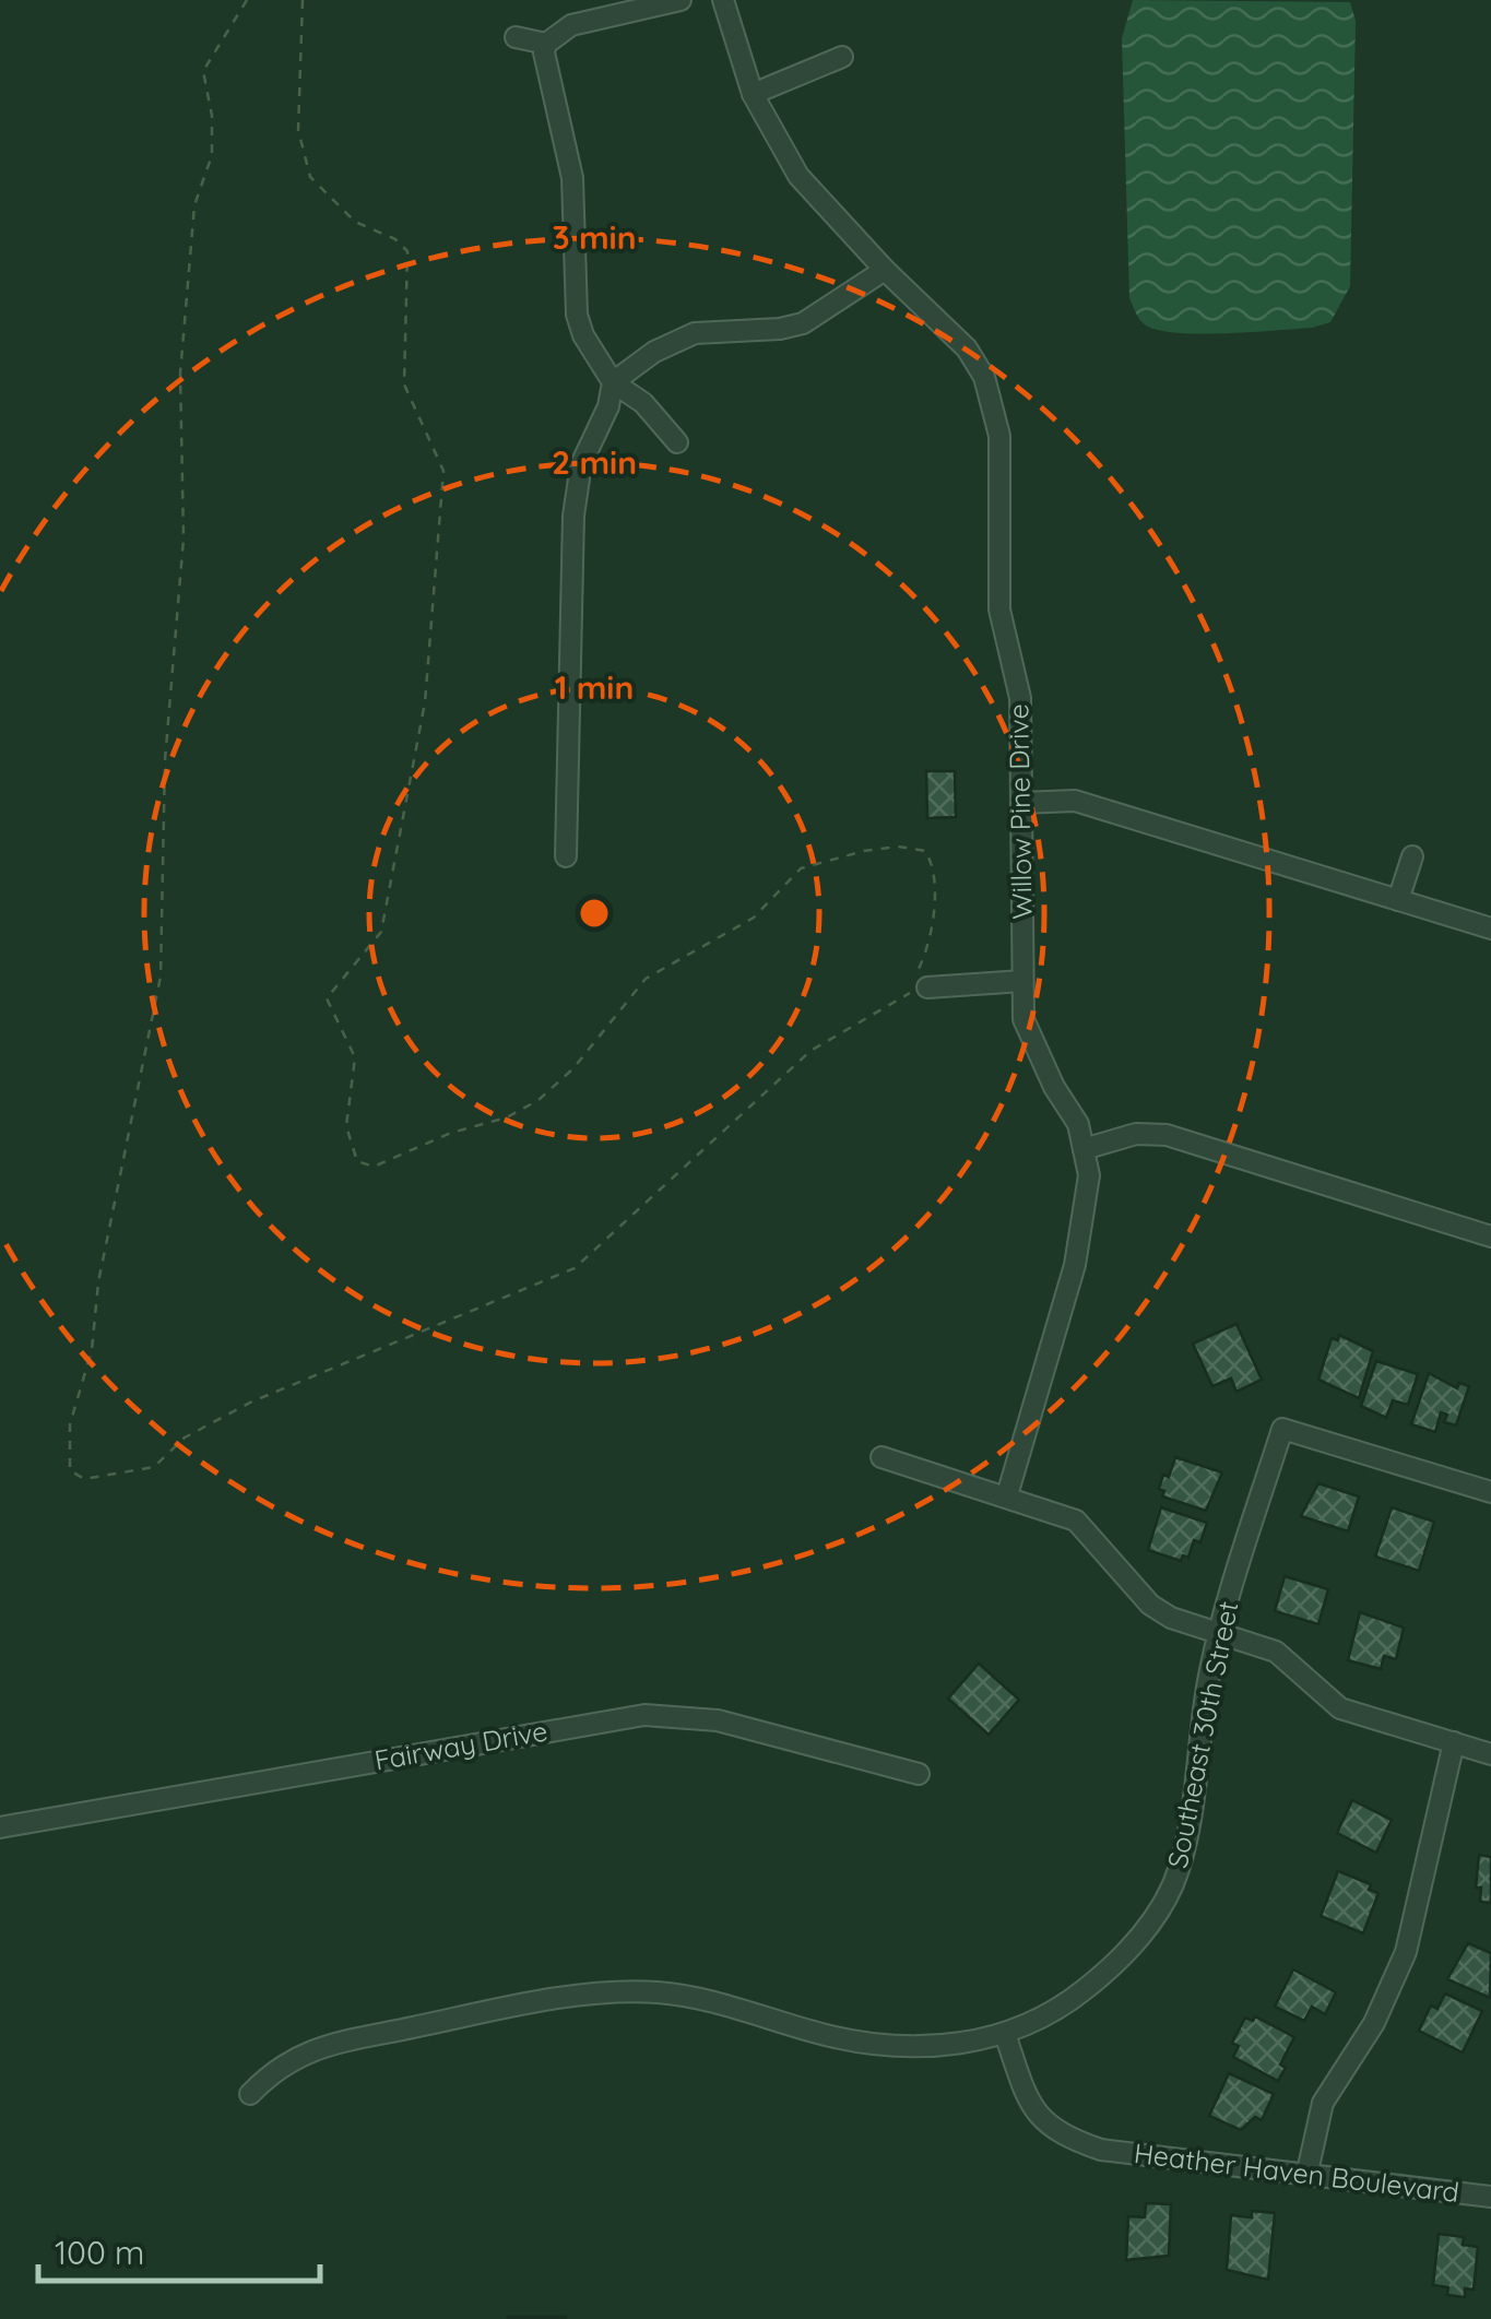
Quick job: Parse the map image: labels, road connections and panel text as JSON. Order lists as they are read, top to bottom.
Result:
{
  "streets": {
    "street": [
      "Willow Pine Drive",
      "Southeast 30th Street",
      "Fairway Drive",
      "Heather Haven Boulevard"
    ]
  },
  "crossings": [
    ["Southeast 30th Street", "Heather Haven Boulevard"]
  ],
  "scale_bar": "100 m",
  "rings": ["3 min", "2 min", "1 min"]
}
